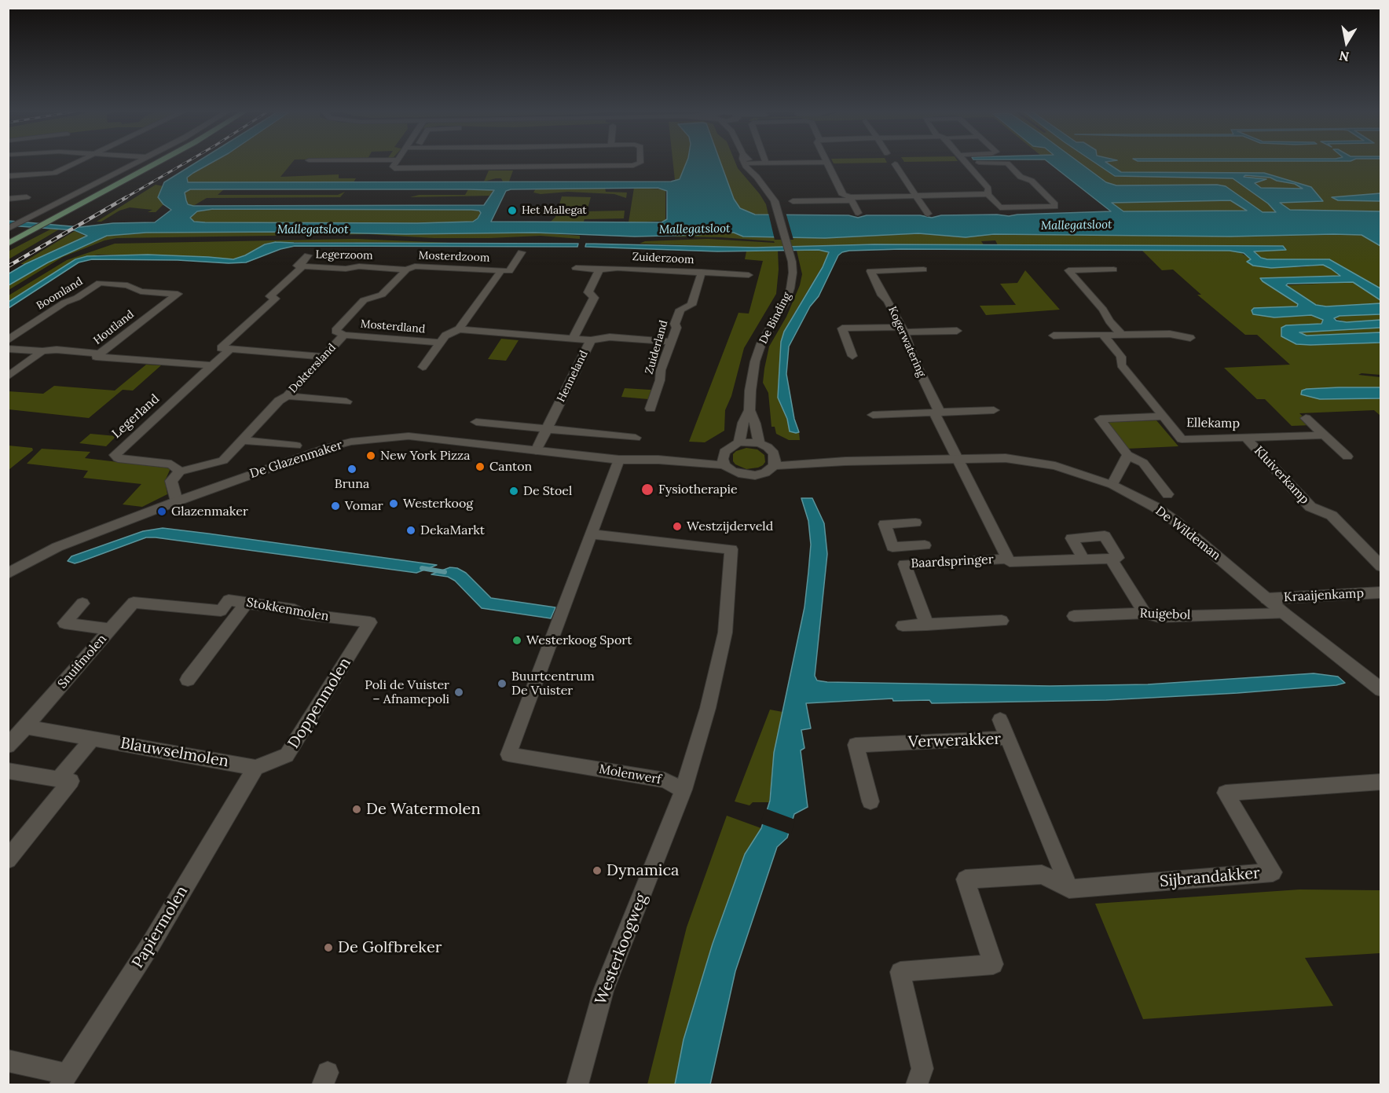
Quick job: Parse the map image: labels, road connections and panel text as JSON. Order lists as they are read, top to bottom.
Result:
{
  "streets": {
    "street": [
      "Legerzoom",
      "Mosterdzoom",
      "Zuiderzoom",
      "Boomland",
      "De Binding",
      "Mosterdland",
      "Houtland",
      "Kogerwatering",
      "Zuiderland",
      "Doktersland",
      "Henneland",
      "Legerland",
      "Ellekamp",
      "De Glazenmaker",
      "Kluiverkamp",
      "De Wildeman",
      "Baardspringer",
      "Kraaijenkamp",
      "Stokkenmolen",
      "Ruigebol",
      "Snuifmolen",
      "Doppenmolen",
      "Verwerakker",
      "Blauwselmolen",
      "Molenwerf",
      "Sijbrandakker",
      "Papiermolen",
      "Westerkoogweg"
    ]
  },
  "crossings": [
    ["Legerzoom", "Mosterdzoom"],
    ["Legerzoom", "Doktersland"],
    ["Mosterdzoom", "Mosterdland"],
    ["Mosterdzoom", "Doktersland"],
    ["Zuiderzoom", "Zuiderland"],
    ["Zuiderzoom", "Henneland"],
    ["Boomland", "Houtland"],
    ["De Binding", "De Glazenmaker"],
    ["De Binding", "De Wildeman"],
    ["Mosterdland", "Doktersland"],
    ["Mosterdland", "Henneland"],
    ["Houtland", "Legerland"],
    ["Kogerwatering", "De Wildeman"],
    ["Kogerwatering", "Baardspringer"],
    ["Doktersland", "Legerland"],
    ["Henneland", "De Glazenmaker"],
    ["Ellekamp", "Kluiverkamp"],
    ["De Glazenmaker", "De Wildeman"],
    ["De Glazenmaker", "Molenwerf"],
    ["De Wildeman", "Baardspringer"],
    ["De Wildeman", "Kraaijenkamp"],
    ["De Wildeman", "Ruigebol"],
    ["Stokkenmolen", "Snuifmolen"],
    ["Stokkenmolen", "Doppenmolen"],
    ["Snuifmolen", "Blauwselmolen"],
    ["Doppenmolen", "Blauwselmolen"],
    ["Doppenmolen", "Papiermolen"],
    ["Verwerakker", "Sijbrandakker"],
    ["Blauwselmolen", "Papiermolen"],
    ["Molenwerf", "Westerkoogweg"]
  ],
  "water": ["Mallegatsloot"],
  "places": [
    "Het Mallegat",
    "New York Pizza",
    "Canton",
    "Bruna",
    "Fysiotherapie",
    "De Stoel",
    "Westerkoog",
    "Vomar",
    "Glazenmaker",
    "Westzijderveld",
    "DekaMarkt",
    "Westerkoog Sport",
    "Buurtcentrum De Vuister",
    "Poli de Vuister – Afnamepoli",
    "De Watermolen",
    "Dynamica",
    "De Golfbreker"
  ],
  "north": "bottom"
}
